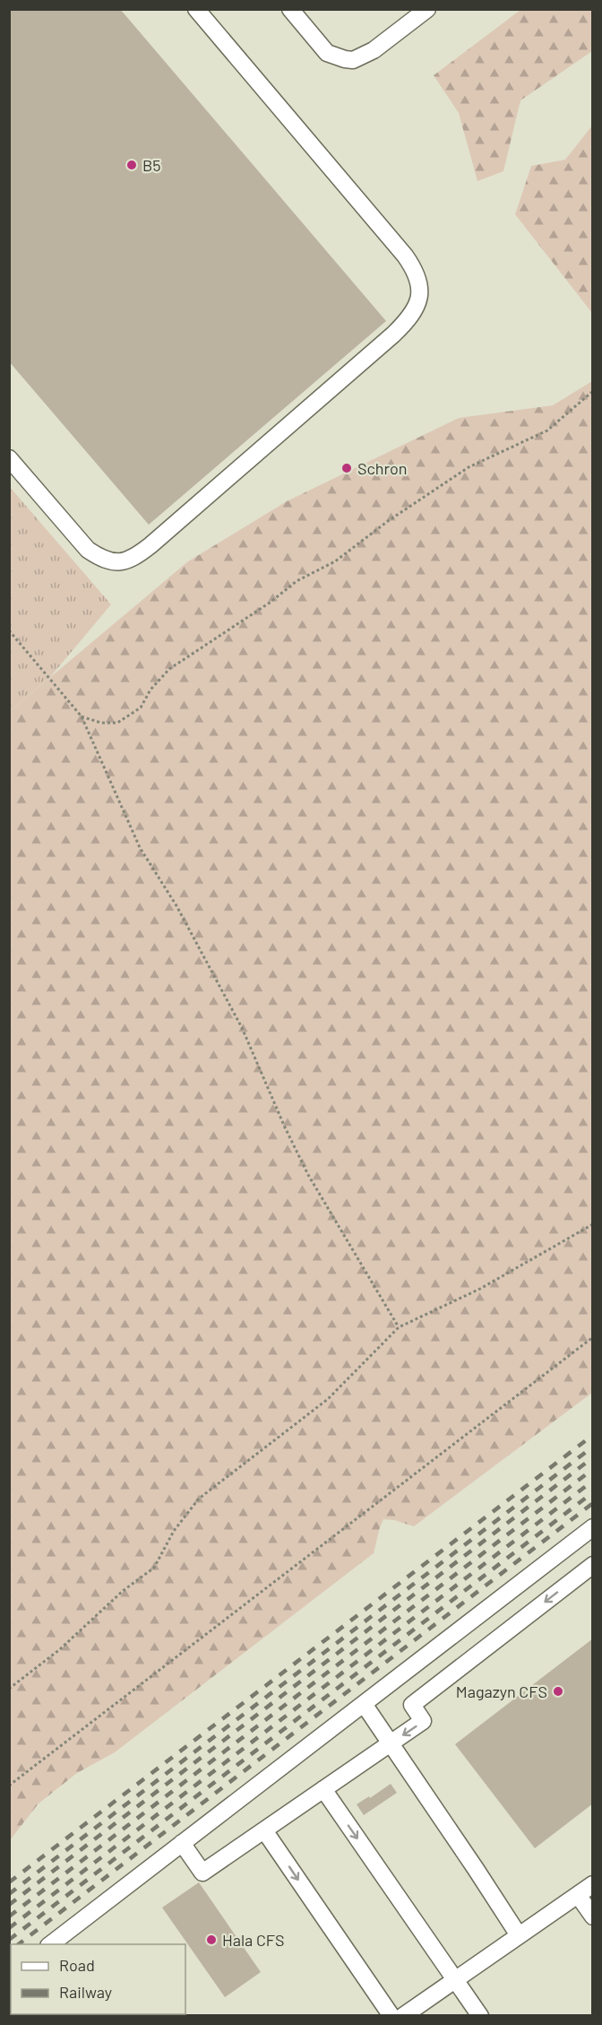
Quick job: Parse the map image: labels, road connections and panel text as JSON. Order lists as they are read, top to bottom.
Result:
{
  "places": [
    "B5",
    "Schron",
    "Magazyn CFS",
    "Hala CFS"
  ],
  "legend": ["Road", "Railway"]
}
